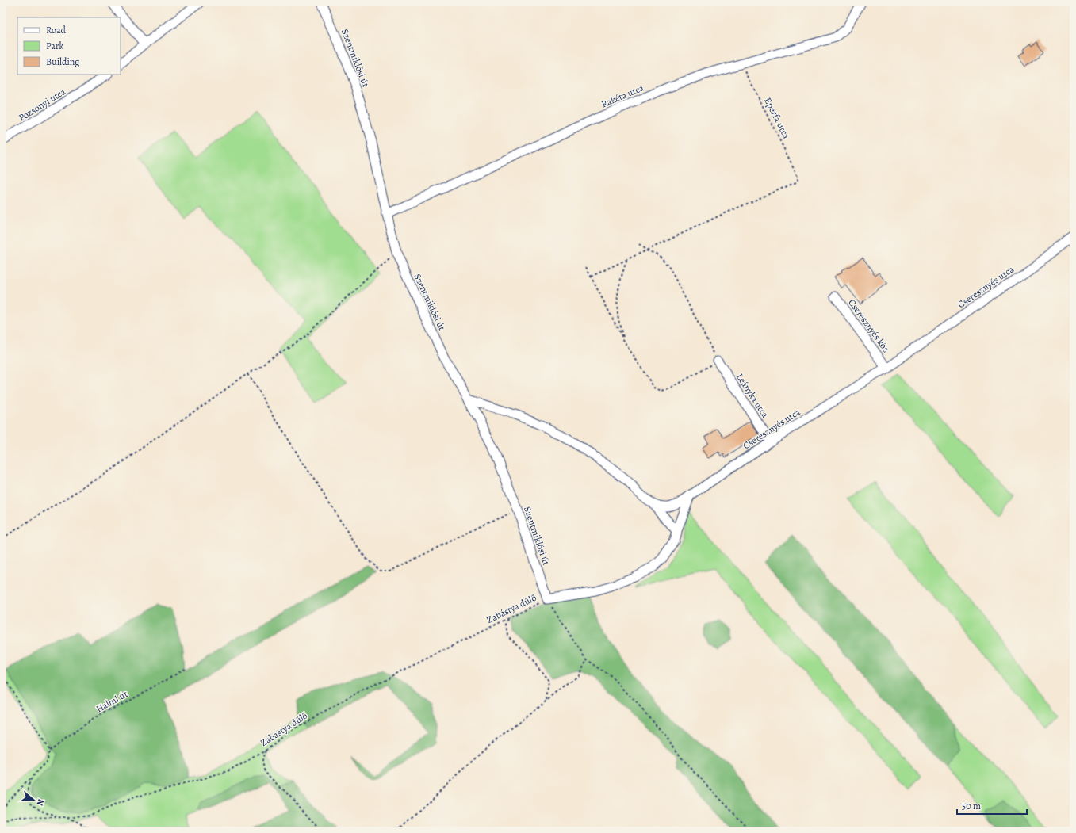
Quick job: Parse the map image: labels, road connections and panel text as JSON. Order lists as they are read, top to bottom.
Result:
{
  "streets": {
    "street": [
      "Szentmiklósi út",
      "Rakéta utca",
      "Pozsonyi utca",
      "Cseresznyés utca",
      "Cseresznyés köz",
      "Leányka utca"
    ],
    "path": ["Eperfa utca", "Zabástya dűlő", "Halmi út"]
  },
  "crossings": [
    ["Szentmiklósi út", "Rakéta utca"],
    ["Szentmiklósi út", "Cseresznyés utca"],
    ["Szentmiklósi út", "Zabástya dűlő"],
    ["Rakéta utca", "Eperfa utca"],
    ["Cseresznyés utca", "Cseresznyés köz"],
    ["Cseresznyés utca", "Leányka utca"]
  ],
  "legend": ["Road", "Park", "Building"],
  "scale_bar": "50 m",
  "north": "right"
}
